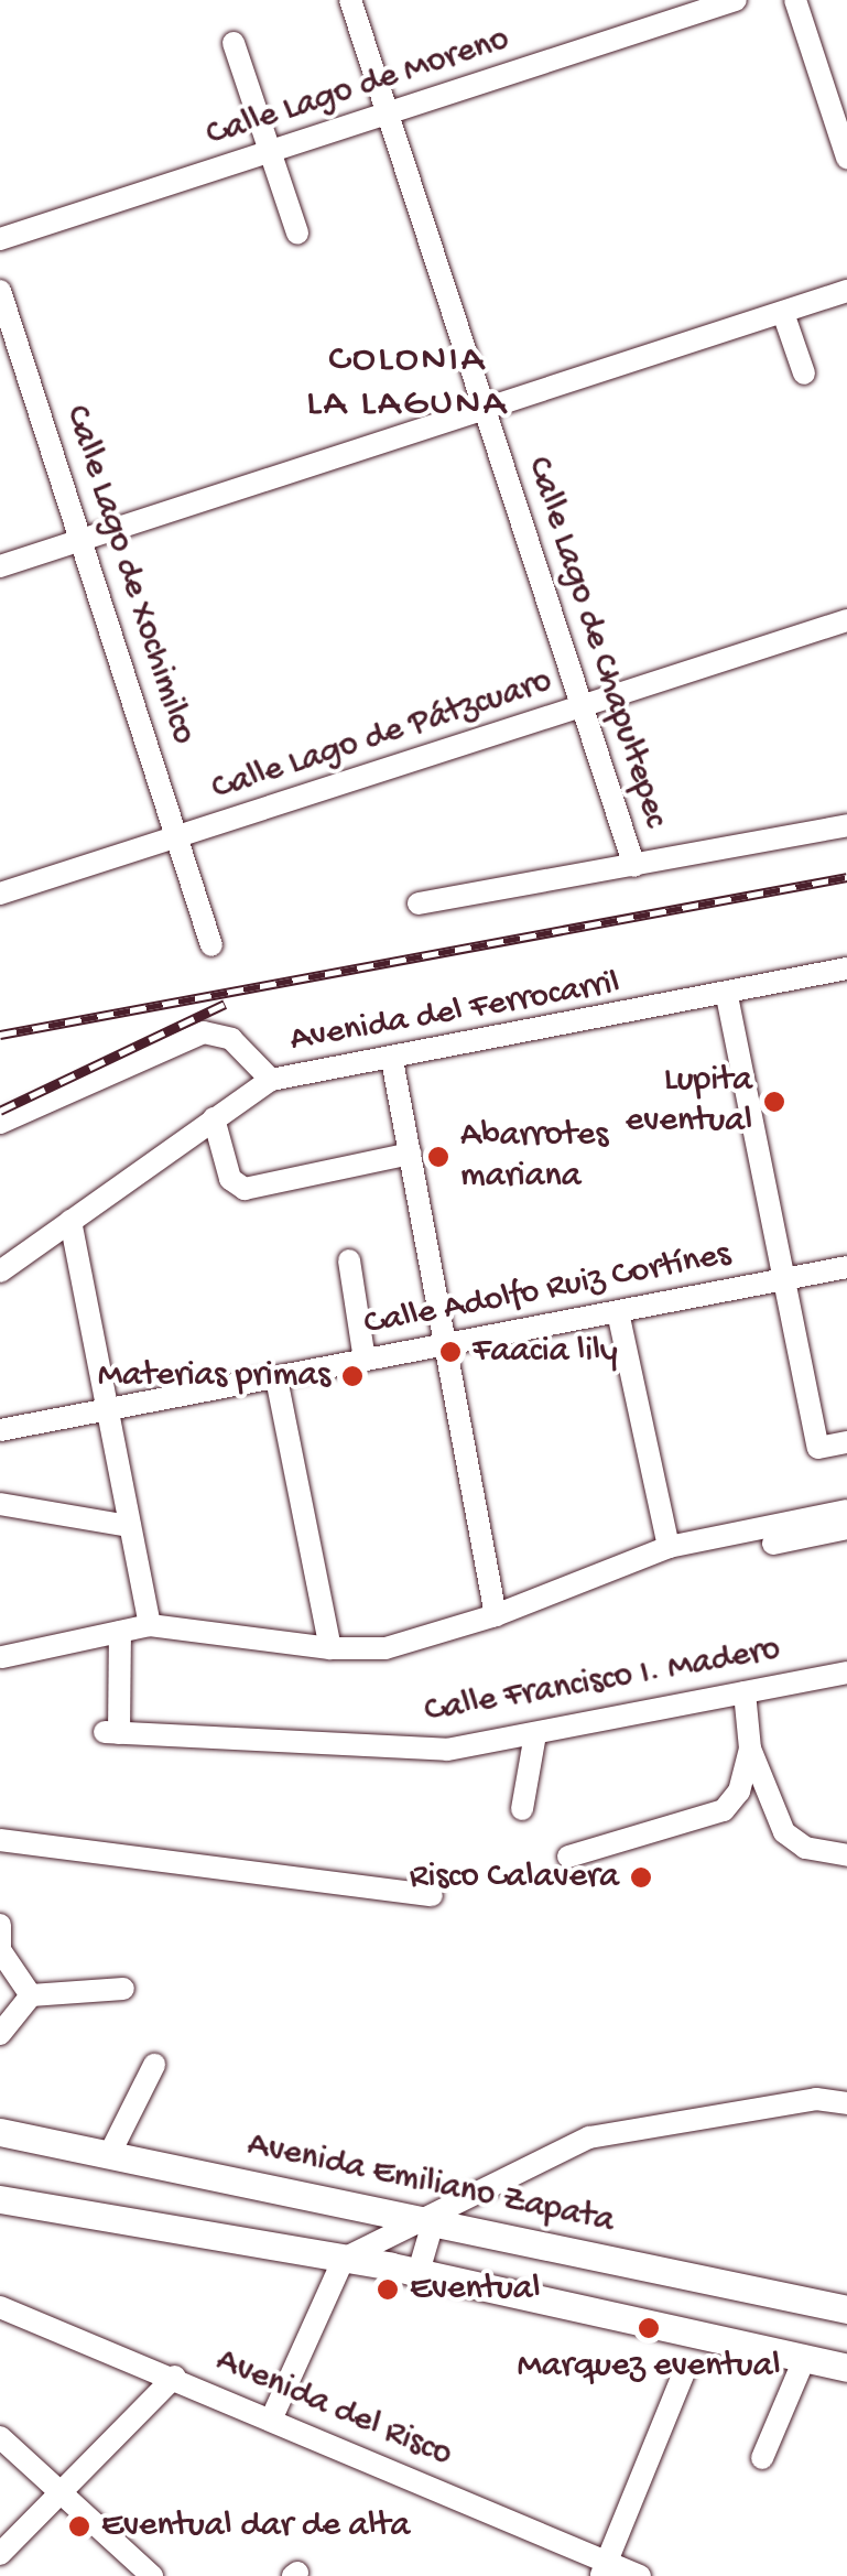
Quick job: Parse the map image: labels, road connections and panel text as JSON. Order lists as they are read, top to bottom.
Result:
{
  "streets": {
    "main road": ["Avenida Emiliano Zapata"],
    "street": [
      "Calle Lago de Moreno",
      "Calle Lago de Xochimilco",
      "Calle Lago de Chapultepec",
      "Calle Lago de Pátzcuaro",
      "Avenida del Ferrocarril",
      "Calle Adolfo Ruiz Cortínes",
      "Calle Francisco I. Madero",
      "Avenida del Risco"
    ]
  },
  "crossings": [
    ["Calle Lago de Moreno", "Calle Lago de Chapultepec"],
    ["Calle Lago de Xochimilco", "Calle Lago de Pátzcuaro"],
    ["Calle Lago de Chapultepec", "Calle Lago de Pátzcuaro"]
  ],
  "districts": ["COLONIA LA LAGUNA"],
  "places": [
    "Lupita eventual",
    "Abarrotes mariana",
    "Faacia lily",
    "Materias primas",
    "Risco Calavera",
    "Eventual",
    "Marquez eventual",
    "Eventual dar de alta"
  ]
}
